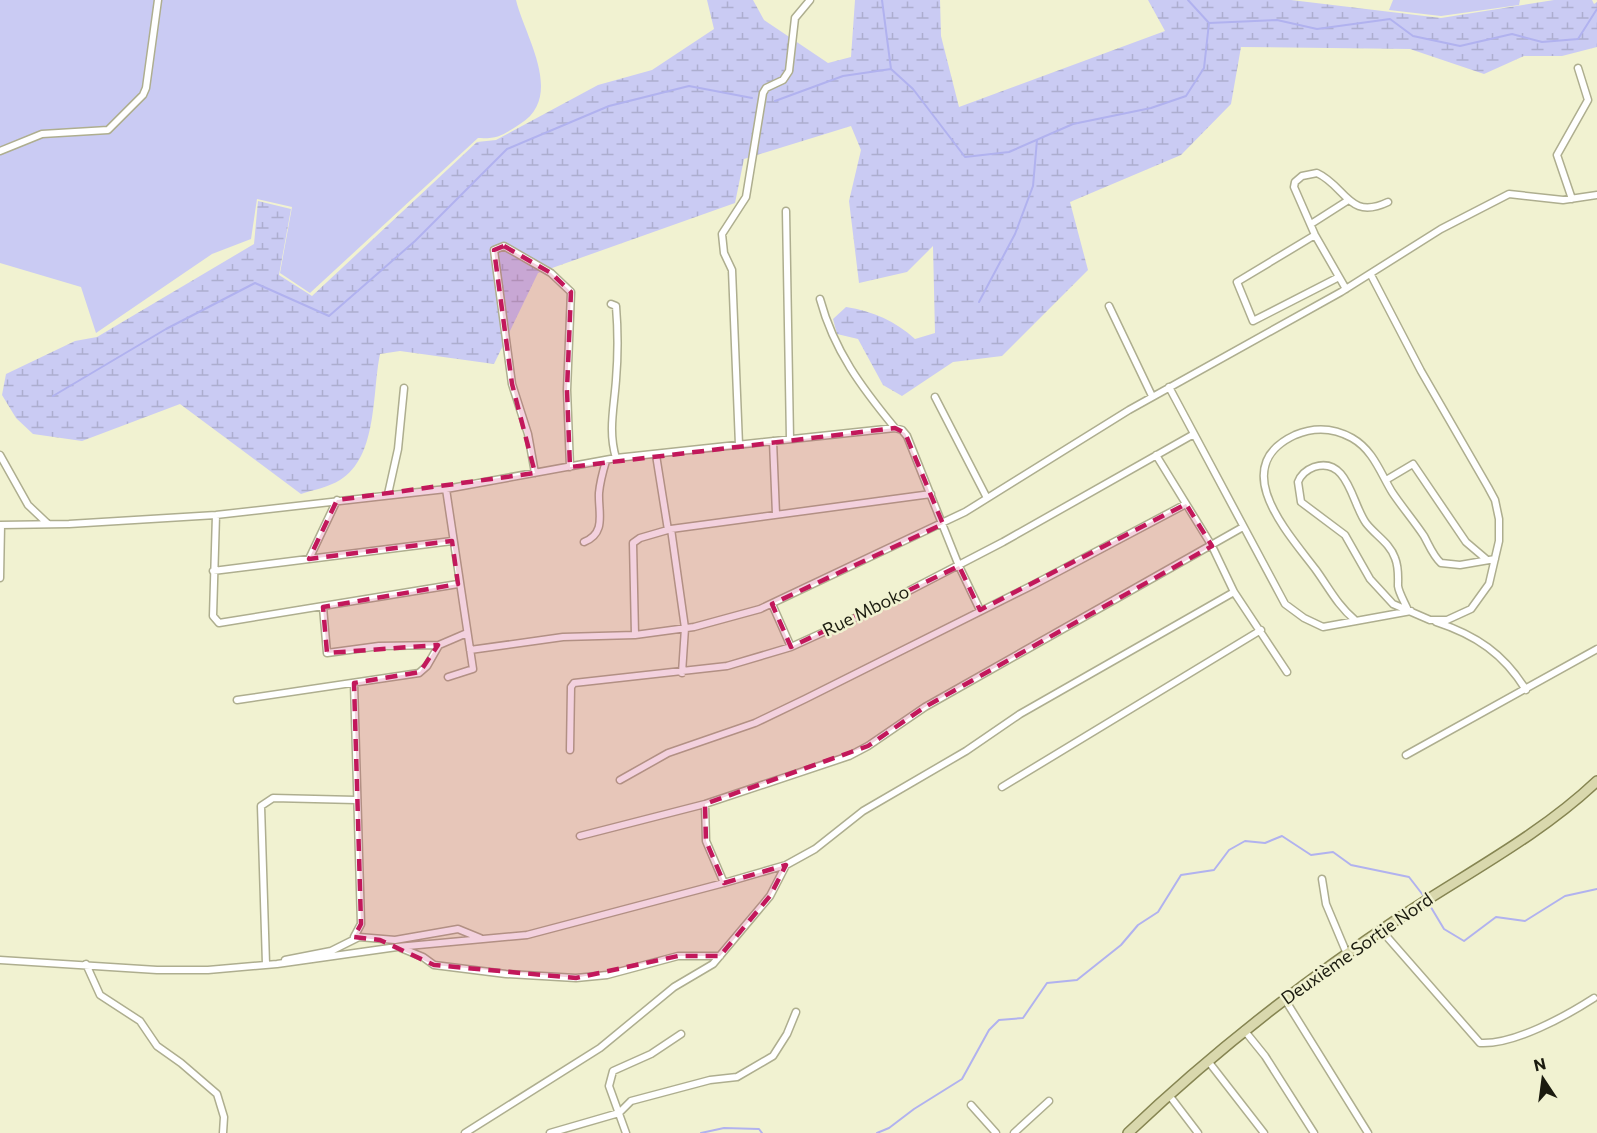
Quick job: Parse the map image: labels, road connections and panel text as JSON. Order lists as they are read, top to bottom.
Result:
{
  "streets": {
    "main road": ["Deuxième Sortie Nord"],
    "street": ["Rue Mboko"]
  },
  "north": "top"
}
